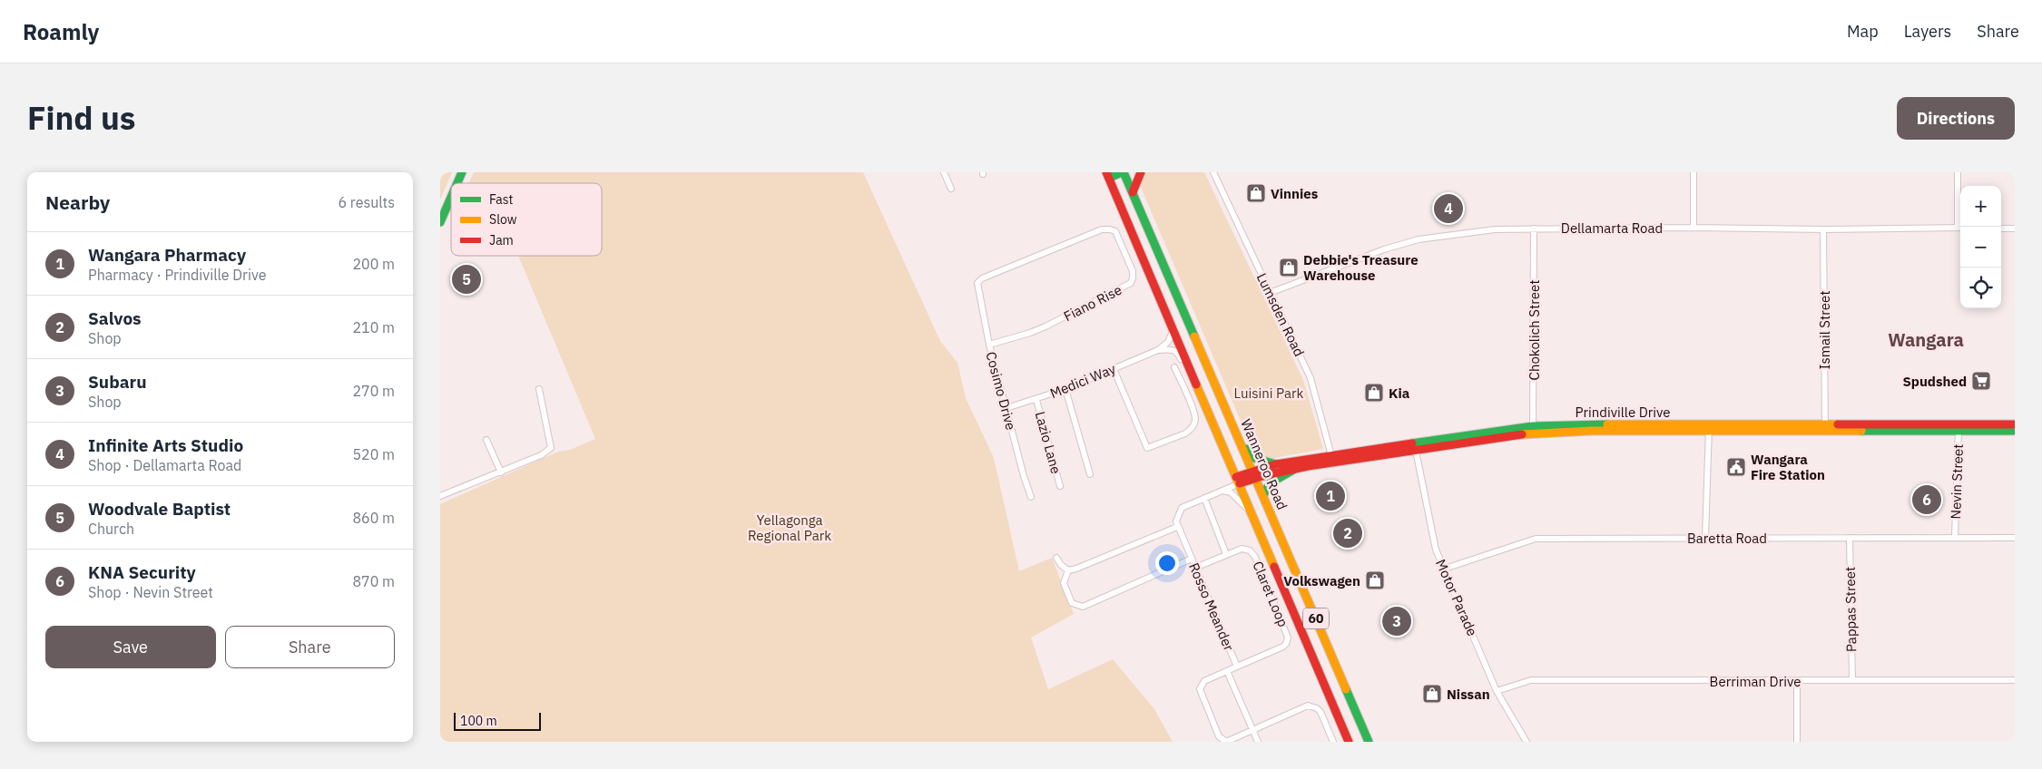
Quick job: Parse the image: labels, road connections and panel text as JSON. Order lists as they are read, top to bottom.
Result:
{
  "streets": {
    "main road": ["Prindiville Drive", "Wanneroo Road", "60"],
    "street": [
      "Dellamarta Road",
      "Fiano Rise",
      "Lumsden Road",
      "Chokolich Street",
      "Ismail Street",
      "Medici Way",
      "Cosimo Drive",
      "Lazio Lane",
      "Nevin Street",
      "Baretta Road",
      "Claret Loop",
      "Motor Parade",
      "Rosso Meander",
      "Pappas Street",
      "Berriman Drive"
    ]
  },
  "crossings": [
    ["Dellamarta Road", "Lumsden Road"],
    ["Dellamarta Road", "Chokolich Street"],
    ["Dellamarta Road", "Ismail Street"],
    ["Fiano Rise", "Cosimo Drive"],
    ["Lumsden Road", "Prindiville Drive"],
    ["Chokolich Street", "Prindiville Drive"],
    ["Ismail Street", "Prindiville Drive"],
    ["Medici Way", "Cosimo Drive"],
    ["Medici Way", "Lazio Lane"],
    ["Medici Way", "60"],
    ["Prindiville Drive", "Wanneroo Road"],
    ["Prindiville Drive", "Nevin Street"],
    ["Prindiville Drive", "Motor Parade"],
    ["Prindiville Drive", "60"],
    ["Nevin Street", "Baretta Road"],
    ["Baretta Road", "Motor Parade"],
    ["Baretta Road", "Pappas Street"],
    ["Claret Loop", "Rosso Meander"],
    ["Motor Parade", "Berriman Drive"],
    ["Pappas Street", "Berriman Drive"]
  ],
  "districts": ["Wangara"],
  "parks": ["Luisini Park", "Yellagonga Regional Park"],
  "places": {
    "shop": [
      "Vinnies",
      "Debbie's Treasure Warehouse",
      "Kia",
      "Volkswagen",
      "Nissan"
    ],
    "supermarket": ["Spudshed"],
    "public building": ["Wangara Fire Station"]
  },
  "legend": ["Fast", "Slow", "Jam"],
  "scale_bar": "100 m",
  "page": {
    "header": "Roamly",
    "nav": ["Map", "Layers", "Share"],
    "title": "Find us",
    "buttons": [
      "Directions",
      ["Save", "Share"]
    ],
    "heading": ["Nearby", "6 results"],
    "map_buttons": ["+", "−"],
    "pins": [
      "4",
      "5",
      "1",
      "6",
      "2",
      "3"
    ],
    "list": [
      {
        "mark": "1",
        "name": "Wangara Pharmacy",
        "note": "Pharmacy · Prindiville Drive",
        "value": "200 m"
      },
      {
        "mark": "2",
        "name": "Salvos",
        "note": "Shop",
        "value": "210 m"
      },
      {
        "mark": "3",
        "name": "Subaru",
        "note": "Shop",
        "value": "270 m"
      },
      {
        "mark": "4",
        "name": "Infinite Arts Studio",
        "note": "Shop · Dellamarta Road",
        "value": "520 m"
      },
      {
        "mark": "5",
        "name": "Woodvale Baptist",
        "note": "Church",
        "value": "860 m"
      },
      {
        "mark": "6",
        "name": "KNA Security",
        "note": "Shop · Nevin Street",
        "value": "870 m"
      }
    ],
    "scale": "100 m"
  }
}
